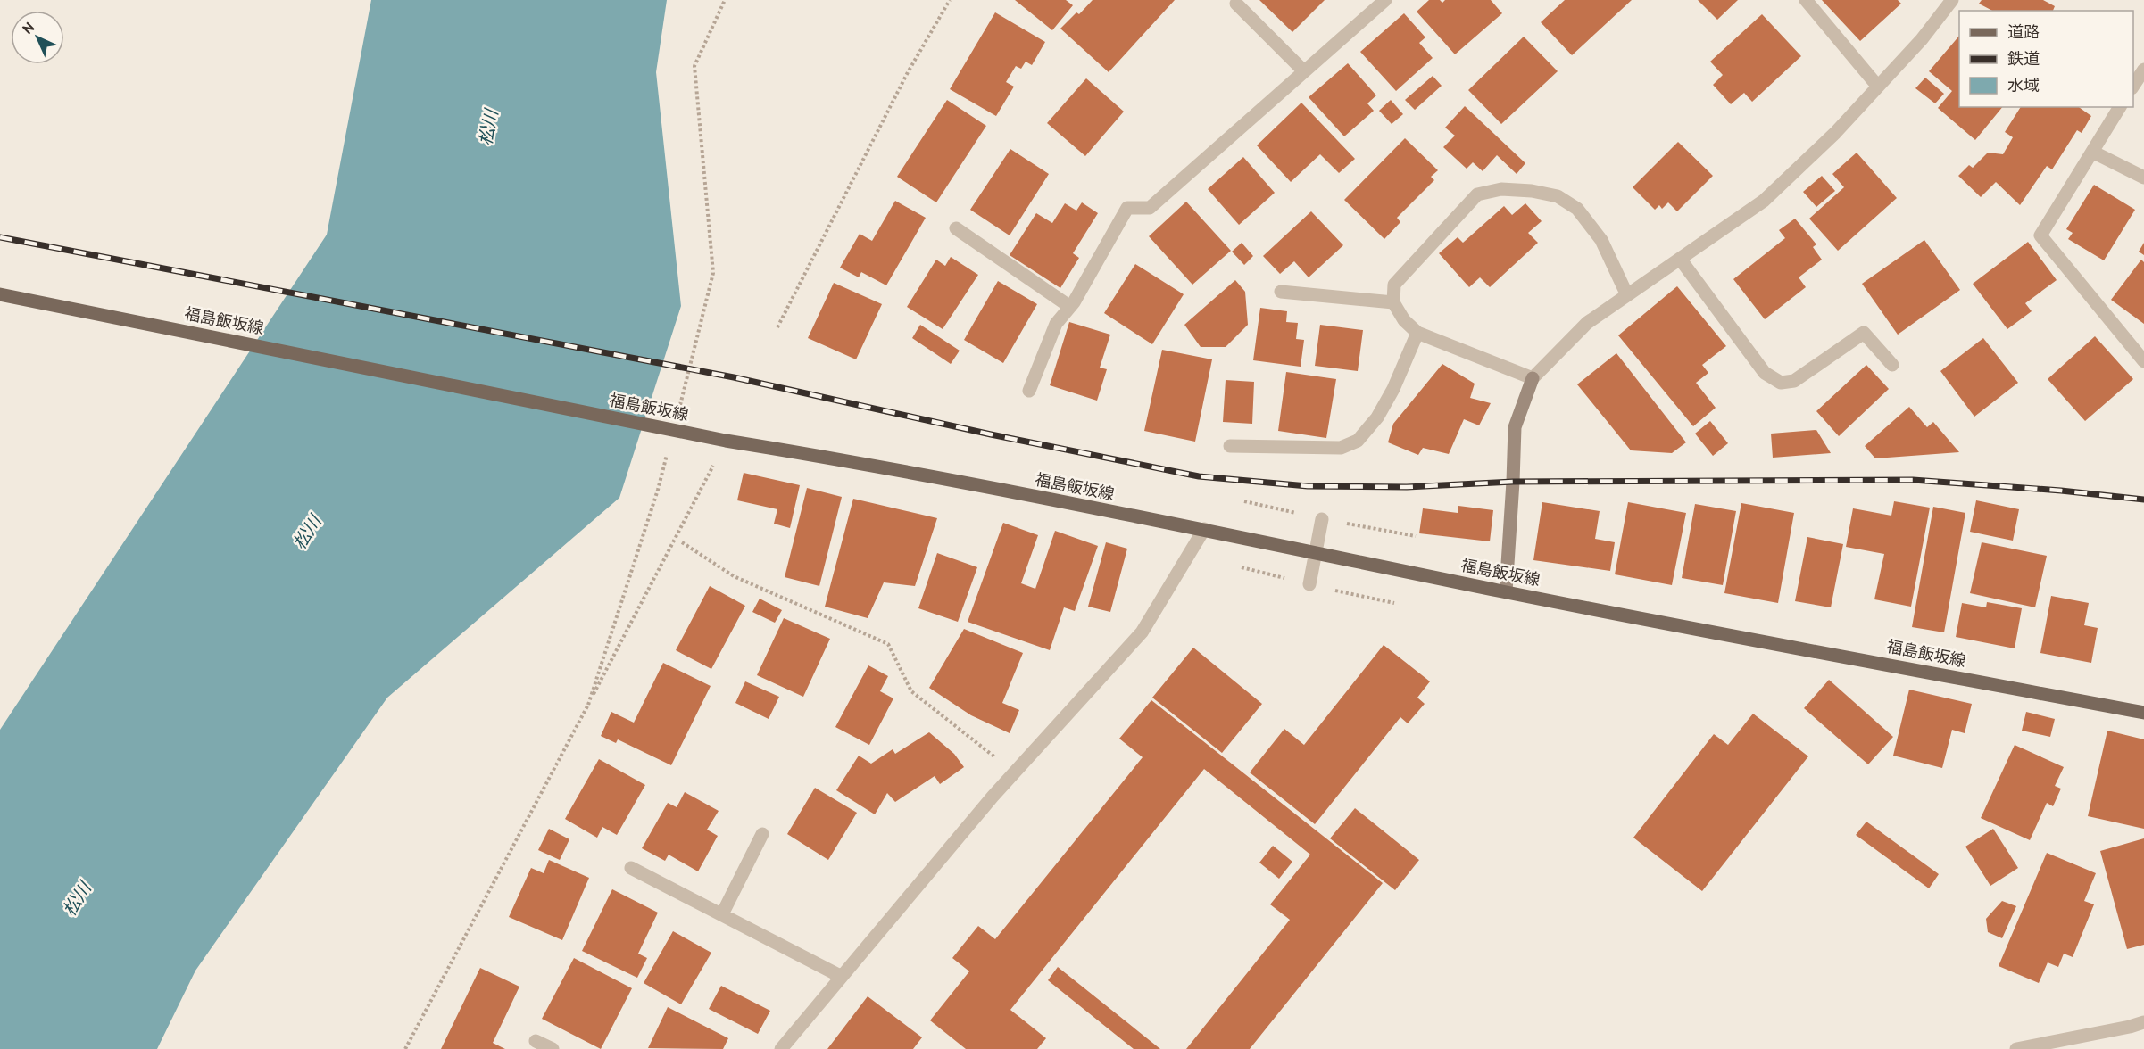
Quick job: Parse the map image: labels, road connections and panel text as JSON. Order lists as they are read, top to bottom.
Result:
{
  "streets": {
    "main road": ["福島飯坂線"]
  },
  "water": ["松川"],
  "legend": ["道路", "鉄道", "水域"],
  "north": "top left"
}
